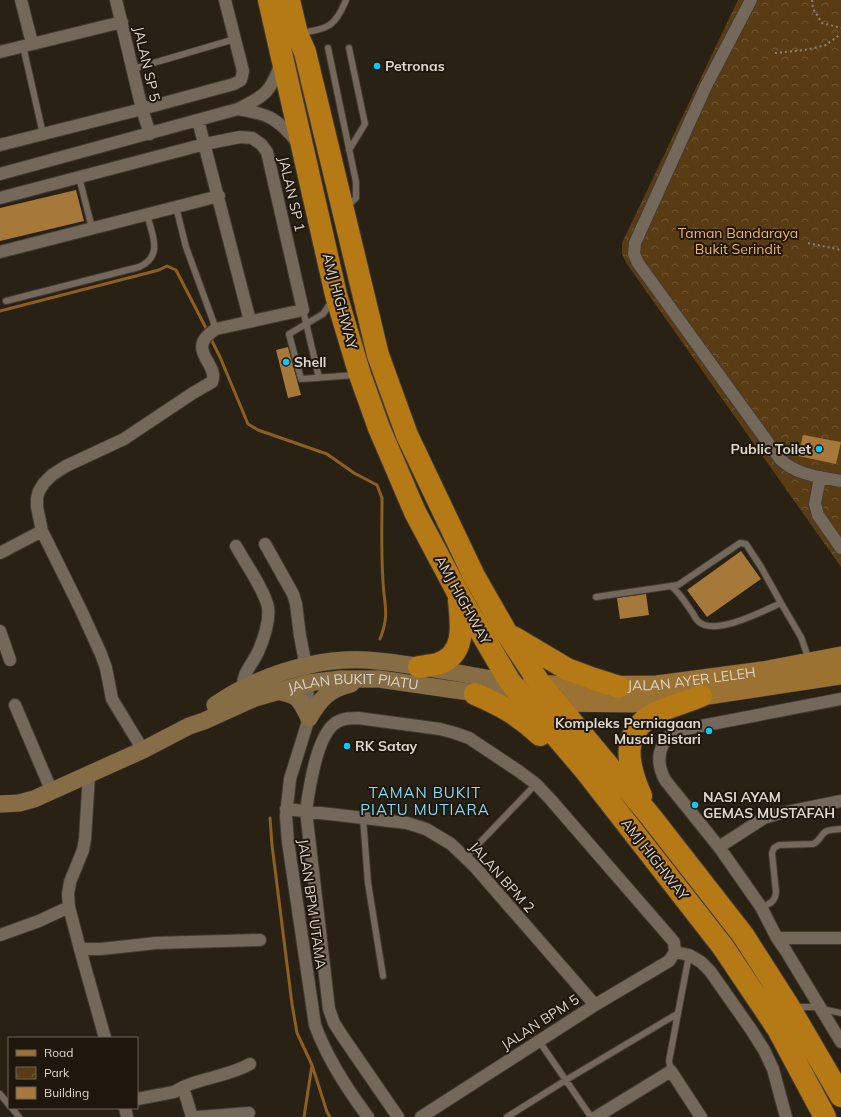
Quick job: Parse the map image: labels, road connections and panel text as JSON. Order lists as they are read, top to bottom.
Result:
{
  "streets": {
    "highway": ["AMJ HIGHWAY"],
    "main road": ["JALAN AYER LELEH", "JALAN BUKIT PIATU"],
    "street": [
      "JALAN SP 5",
      "JALAN SP 1",
      "JALAN BPM 2",
      "JALAN BPM UTAMA",
      "JALAN BPM 5"
    ]
  },
  "crossings": [
    ["AMJ HIGHWAY", "JALAN AYER LELEH"],
    ["AMJ HIGHWAY", "JALAN BUKIT PIATU"],
    ["JALAN AYER LELEH", "JALAN BUKIT PIATU"],
    ["JALAN BUKIT PIATU", "JALAN BPM UTAMA"],
    ["JALAN BPM 2", "JALAN BPM UTAMA"],
    ["JALAN BPM 2", "JALAN BPM 5"]
  ],
  "districts": ["TAMAN BUKIT PIATU MUTIARA"],
  "parks": ["Taman Bandaraya Bukit Serindit"],
  "places": [
    "Petronas",
    "Shell",
    "Public Toilet",
    "Kompleks Perniagaan Musai Bistari",
    "RK Satay",
    "NASI AYAM GEMAS MUSTAFAH"
  ],
  "legend": ["Road", "Park", "Building"]
}
